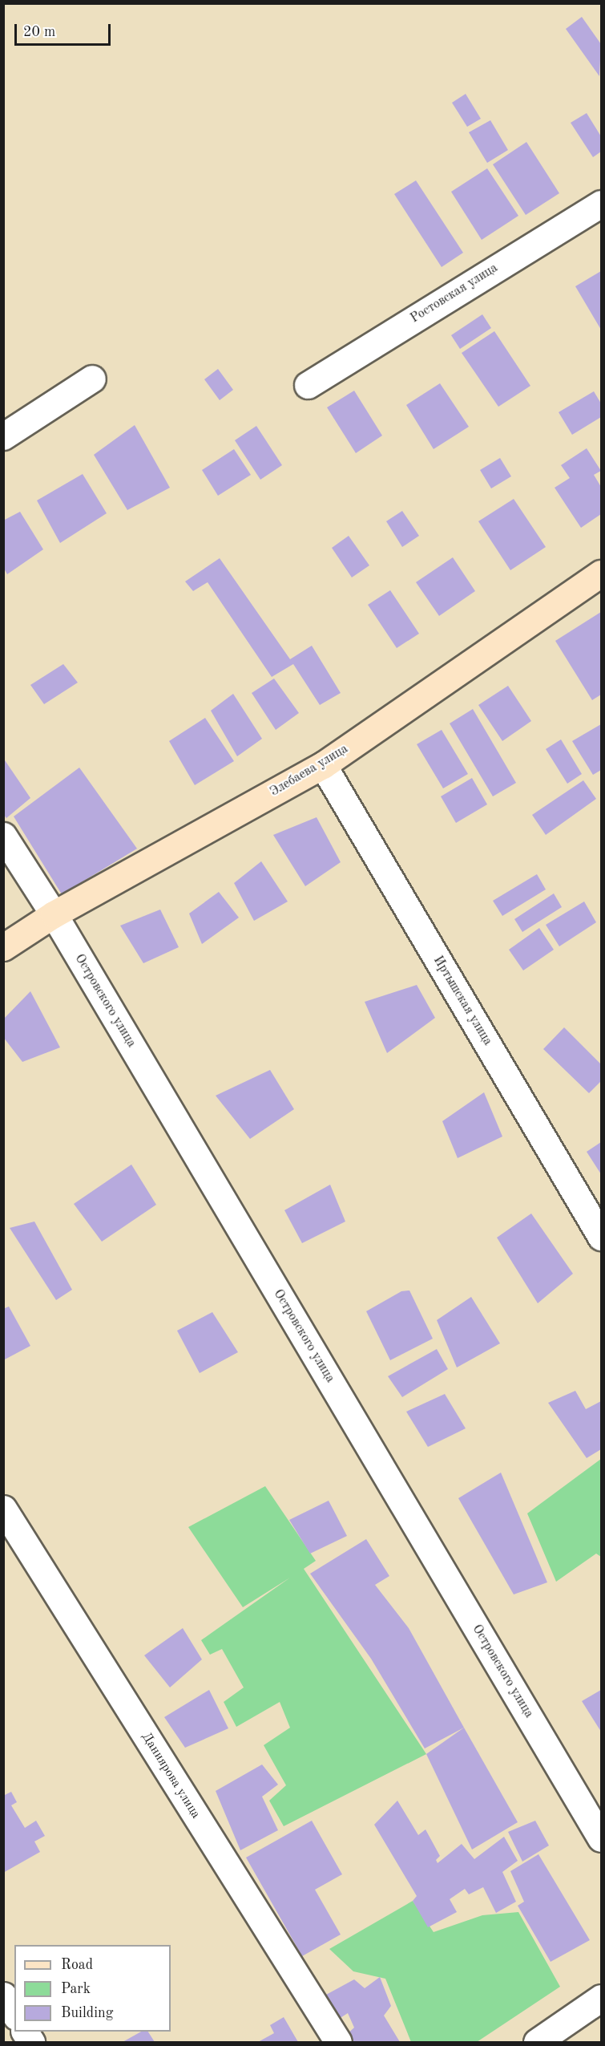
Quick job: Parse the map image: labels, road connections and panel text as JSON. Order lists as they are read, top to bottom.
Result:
{
  "streets": {
    "main road": ["Элебаева улица"],
    "street": [
      "Ростовская улица",
      "Островского улица",
      "Иртышская улица",
      "Даниярова улица"
    ]
  },
  "crossings": [
    ["Элебаева улица", "Островского улица"],
    ["Элебаева улица", "Иртышская улица"]
  ],
  "legend": ["Road", "Park", "Building"],
  "scale_bar": "20 m"
}
